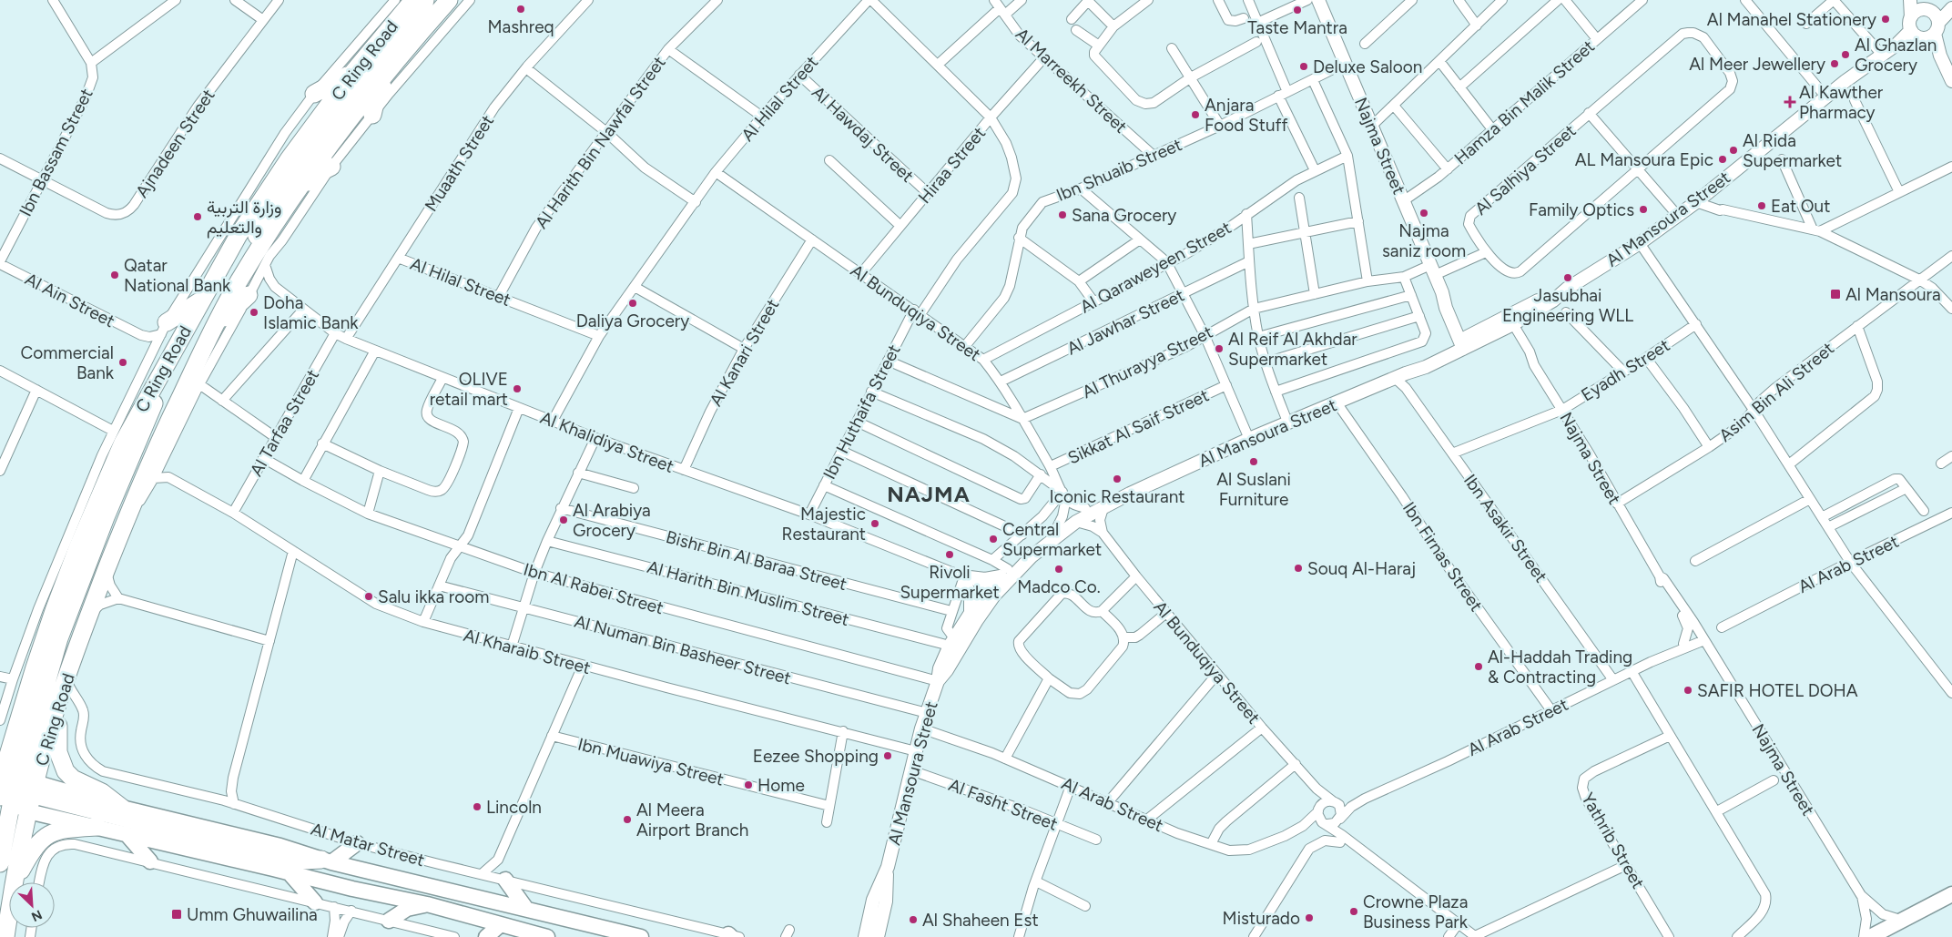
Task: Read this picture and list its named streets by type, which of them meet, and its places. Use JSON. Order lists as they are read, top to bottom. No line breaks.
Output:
{"streets":{"highway":["C Ring Road"],"main road":["Najma Street","Al Mansoura Street","Al Matar Street"],"street":["Al Marreekh Street","Al Hilal Street","Hamza Bin Malik Street","Al Hawdaj Street","Al Harith Bin Nawfal Street","Ajnadeen Street","Ibn Bassam Street","Muaath Street","Hiraa Street","Ibn Shuaib Street","Al Salhiya Street","Al Qaraweyeen Street","Al Ain Street","Al Bunduqiya Street","Al Jawhar Street","Al Kanari Street","Al Thurayya Street","Eyadh Street","Asim Bin Ali Street","Ibn Huthaifa Street","Al Tarfaa Street","Sikkat Al Saif Street","Al Khalidiya Street","Ibn Asakir Street","Ibn Firnas Street","Bishr Bin Al Baraa Street","Al Arab Street","Ibn Al Rabei Street","Al Harith Bin Muslim Street","Al Numan Bin Basheer Street","Al Kharaib Street","Ibn Muawiya Street","Al Fasht Street","Yathrib Street"]},"crossings":[["C Ring Road","Al Ain Street"],["C Ring Road","Al Khalidiya Street"],["C Ring Road","Al Matar Street"],["Al Marreekh Street","Hiraa Street"],["Al Marreekh Street","Ibn Shuaib Street"],["Al Hilal Street","Al Hawdaj Street"],["Al Hilal Street","Al Harith Bin Nawfal Street"],["Al Hilal Street","Muaath Street"],["Al Hilal Street","Al Bunduqiya Street"],["Al Hilal Street","Al Khalidiya Street"],["Hamza Bin Malik Street","Najma Street"],["Al Hawdaj Street","Hiraa Street"],["Ajnadeen Street","Ibn Bassam Street"],["Najma Street","Ibn Shuaib Street"],["Najma Street","Al Mansoura Street"],["Najma Street","Al Thurayya Street"],["Najma Street","Eyadh Street"],["Najma Street","Asim Bin Ali Street"],["Najma Street","Al Arab Street"],["Ibn Bassam Street","Al Ain Street"],["Muaath Street","Al Khalidiya Street"],["Hiraa Street","Al Bunduqiya Street"],["Hiraa Street","Ibn Huthaifa Street"],["Ibn Shuaib Street","Al Bunduqiya Street"],["Al Salhiya Street","Al Mansoura Street"],["Al Mansoura Street","Al Bunduqiya Street"],["Al Mansoura Street","Al Khalidiya Street"],["Al Mansoura Street","Ibn Asakir Street"],["Al Mansoura Street","Ibn Firnas Street"],["Al Mansoura Street","Al Arab Street"],["Al Mansoura Street","Ibn Al Rabei Street"],["Al Mansoura Street","Al Harith Bin Muslim Street"],["Al Mansoura Street","Al Numan Bin Basheer Street"],["Al Mansoura Street","Al Kharaib Street"],["Al Mansoura Street","Al Fasht Street"],["Al Qaraweyeen Street","Al Bunduqiya Street"],["Al Bunduqiya Street","Al Jawhar Street"],["Al Bunduqiya Street","Al Kanari Street"],["Al Bunduqiya Street","Al Thurayya Street"],["Al Bunduqiya Street","Ibn Huthaifa Street"],["Al Bunduqiya Street","Sikkat Al Saif Street"],["Al Bunduqiya Street","Al Arab Street"],["Al Kanari Street","Al Khalidiya Street"],["Eyadh Street","Ibn Asakir Street"],["Ibn Huthaifa Street","Al Khalidiya Street"],["Al Tarfaa Street","Al Khalidiya Street"],["Al Tarfaa Street","Ibn Al Rabei Street"],["Al Tarfaa Street","Al Kharaib Street"],["Ibn Asakir Street","Al Arab Street"],["Ibn Firnas Street","Al Arab Street"],["Al Kharaib Street","Ibn Muawiya Street"],["Ibn Muawiya Street","Al Matar Street"]],"districts":["NAJMA"],"places":{"other":["Mashreq","Taste Mantra","Al Manahel Stationery","Al Ghazlan Grocery","Al Meer Jewellery","Deluxe Saloon","Anjara Food Stuff","Al Rida Supermarket","AL Mansoura Epic","Eat Out","Family Optics","Najma saniz room","Sana Grocery","وزارة التربية والتعليم","Qatar National Bank","Jasubhai Engineering WLL","Daliya Grocery","Doha Islamic Bank","Al Reif Al Akhdar Supermarket","Commercial Bank","OLIVE retail mart","Al Suslani Furniture","Iconic Restaurant","Al Arabiya Grocery","Majestic Restaurant","Central Supermarket","Rivoli Supermarket","Souq Al-Haraj","Madco Co.","Salu ikka room","Al-Haddah Trading & Contracting","SAFIR HOTEL DOHA","Eezee Shopping","Home","Lincoln","Al Meera Airport Branch","Crowne Plaza Business Park","Misturado","Al Shaheen Est"],"health":["Al Kawther Pharmacy"],"transit":["Al Mansoura","Umm Ghuwailina"]},"north":"bottom right"}
